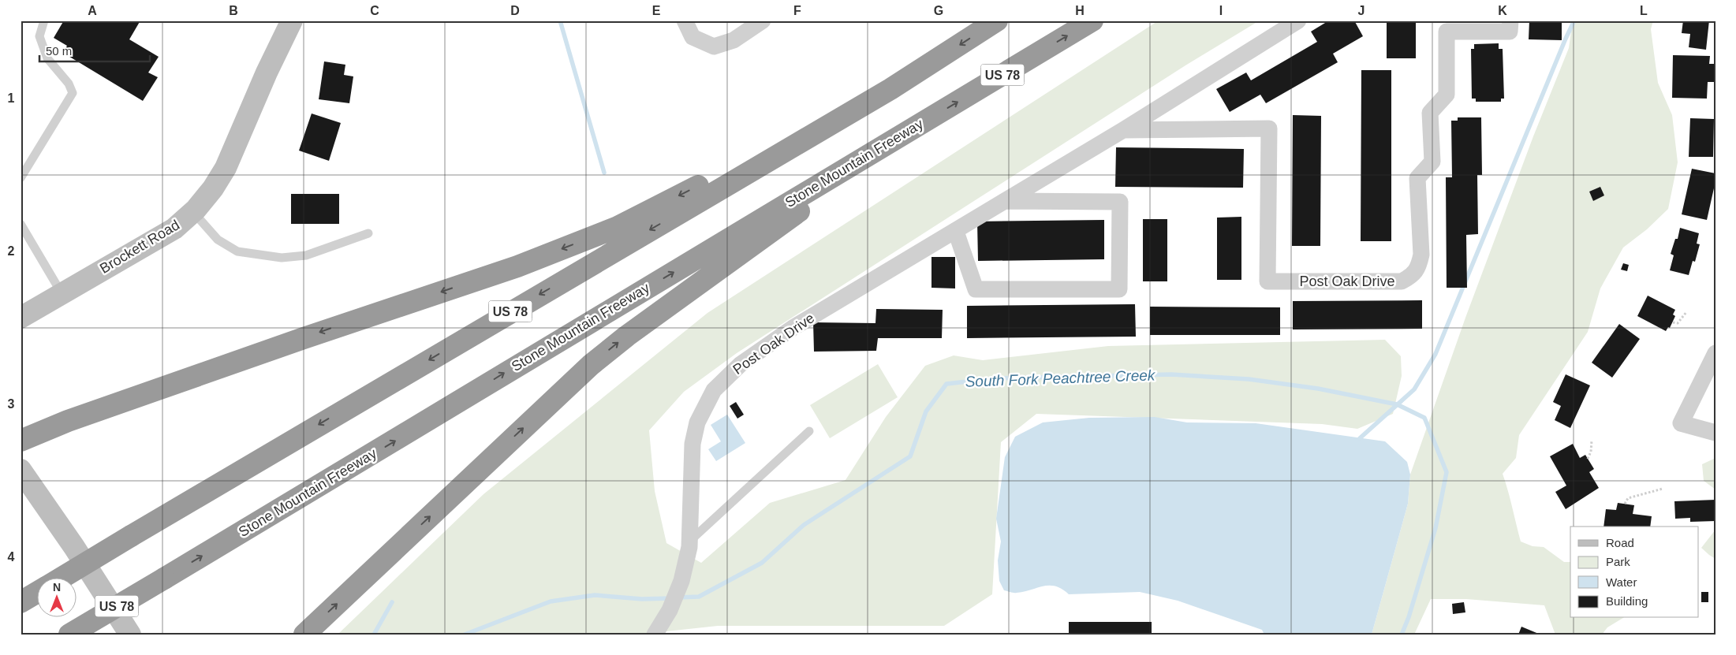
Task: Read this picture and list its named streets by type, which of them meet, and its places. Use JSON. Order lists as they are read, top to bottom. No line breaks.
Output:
{"streets":{"highway":["US 78","Stone Mountain Freeway"],"street":["Brockett Road","Post Oak Drive"]},"water":["South Fork Peachtree Creek"],"legend":["Road","Park","Water","Building"],"scale_bar":"50 m","north":"top","grid":{"columns":["A","B","C","D","E","F","G","H","I","J","K","L"],"rows":["1","2","3","4"]}}
